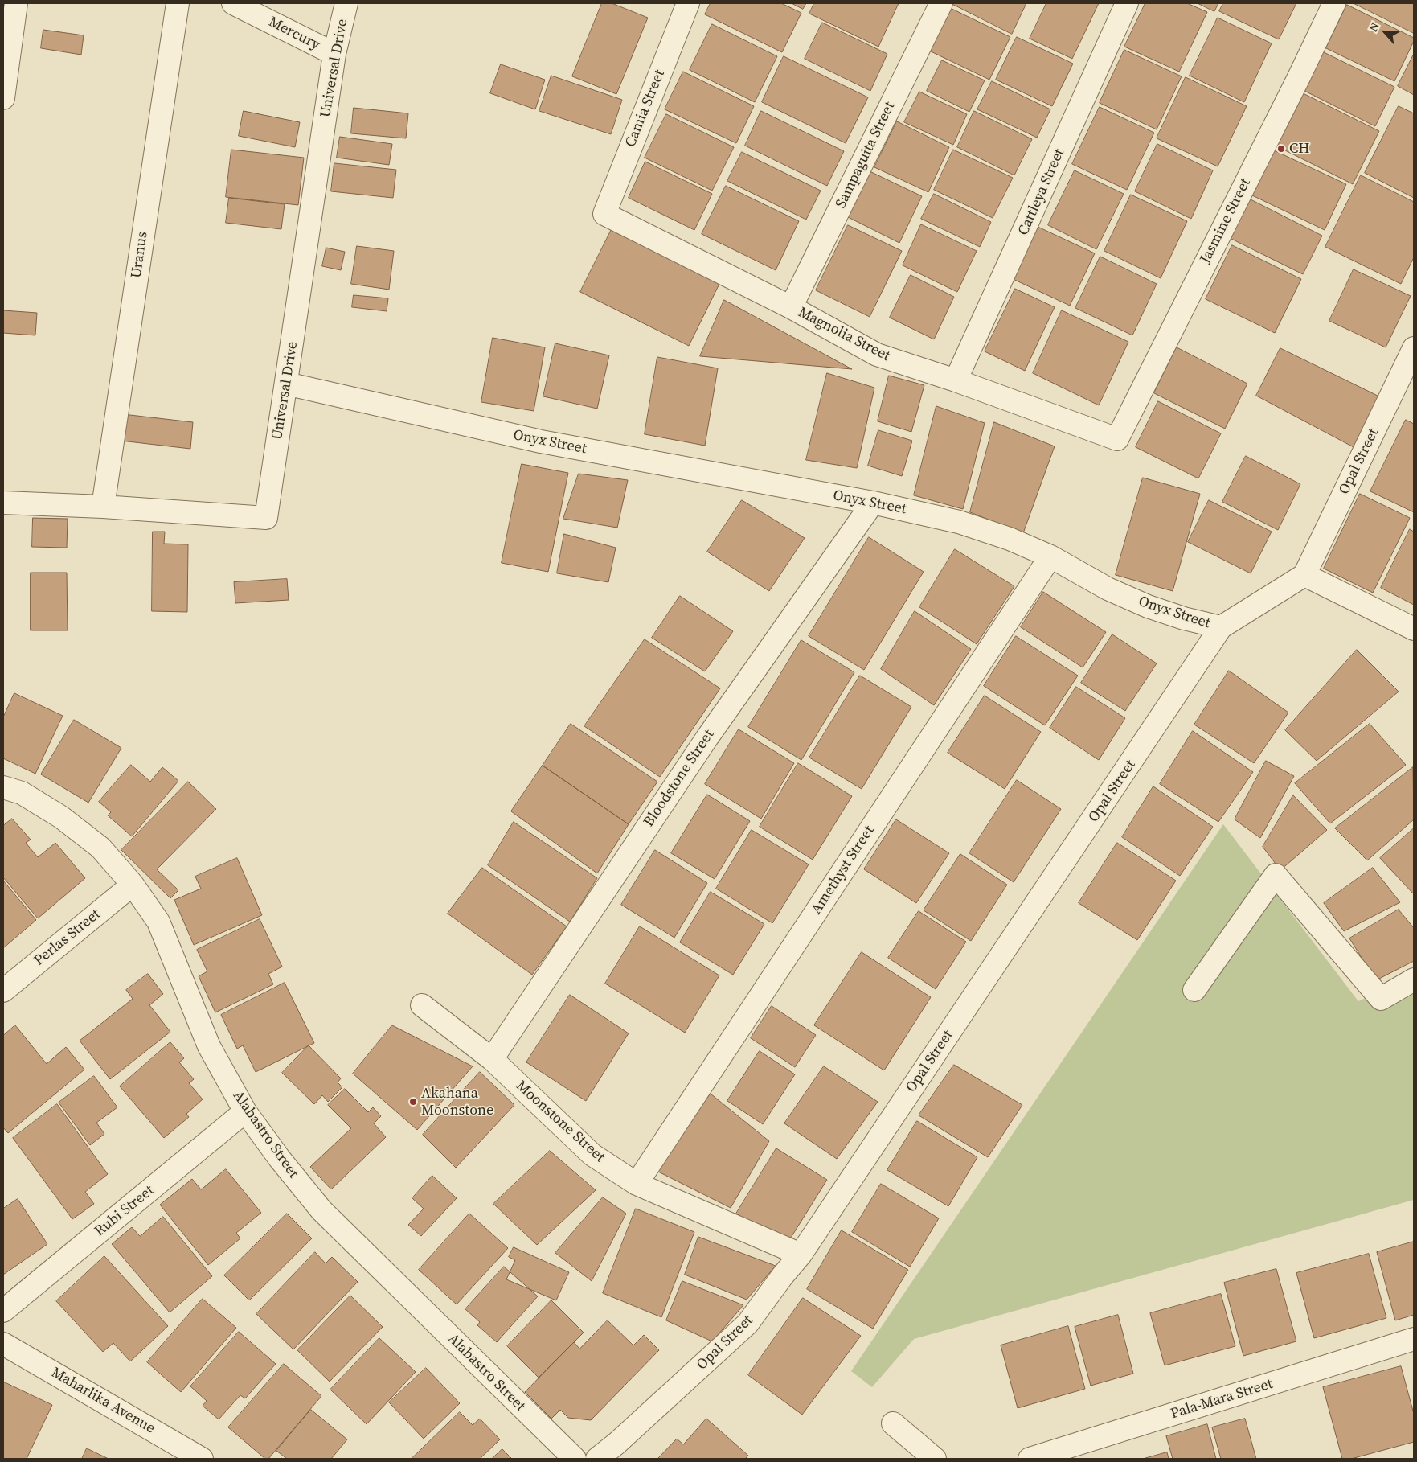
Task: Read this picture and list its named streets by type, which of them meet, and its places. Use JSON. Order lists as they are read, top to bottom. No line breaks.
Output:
{"streets":{"street":["Mercury","Universal Drive","Camia Street","Sampaguita Street","Cattleya Street","Jasmine Street","Uranus","Magnolia Street","Onyx Street","Opal Street","Bloodstone Street","Amethyst Street","Perlas Street","Moonstone Street","Alabastro Street","Rubi Street","Pala-Mara Street","Maharlika Avenue"]},"crossings":[["Mercury","Universal Drive"],["Universal Drive","Uranus"],["Universal Drive","Onyx Street"],["Camia Street","Magnolia Street"],["Sampaguita Street","Magnolia Street"],["Cattleya Street","Magnolia Street"],["Jasmine Street","Magnolia Street"],["Onyx Street","Opal Street"],["Onyx Street","Bloodstone Street"],["Onyx Street","Amethyst Street"],["Opal Street","Moonstone Street"],["Bloodstone Street","Moonstone Street"],["Amethyst Street","Moonstone Street"],["Perlas Street","Alabastro Street"],["Alabastro Street","Rubi Street"]],"places":["CH","Akahana Moonstone"],"north":"top left"}
